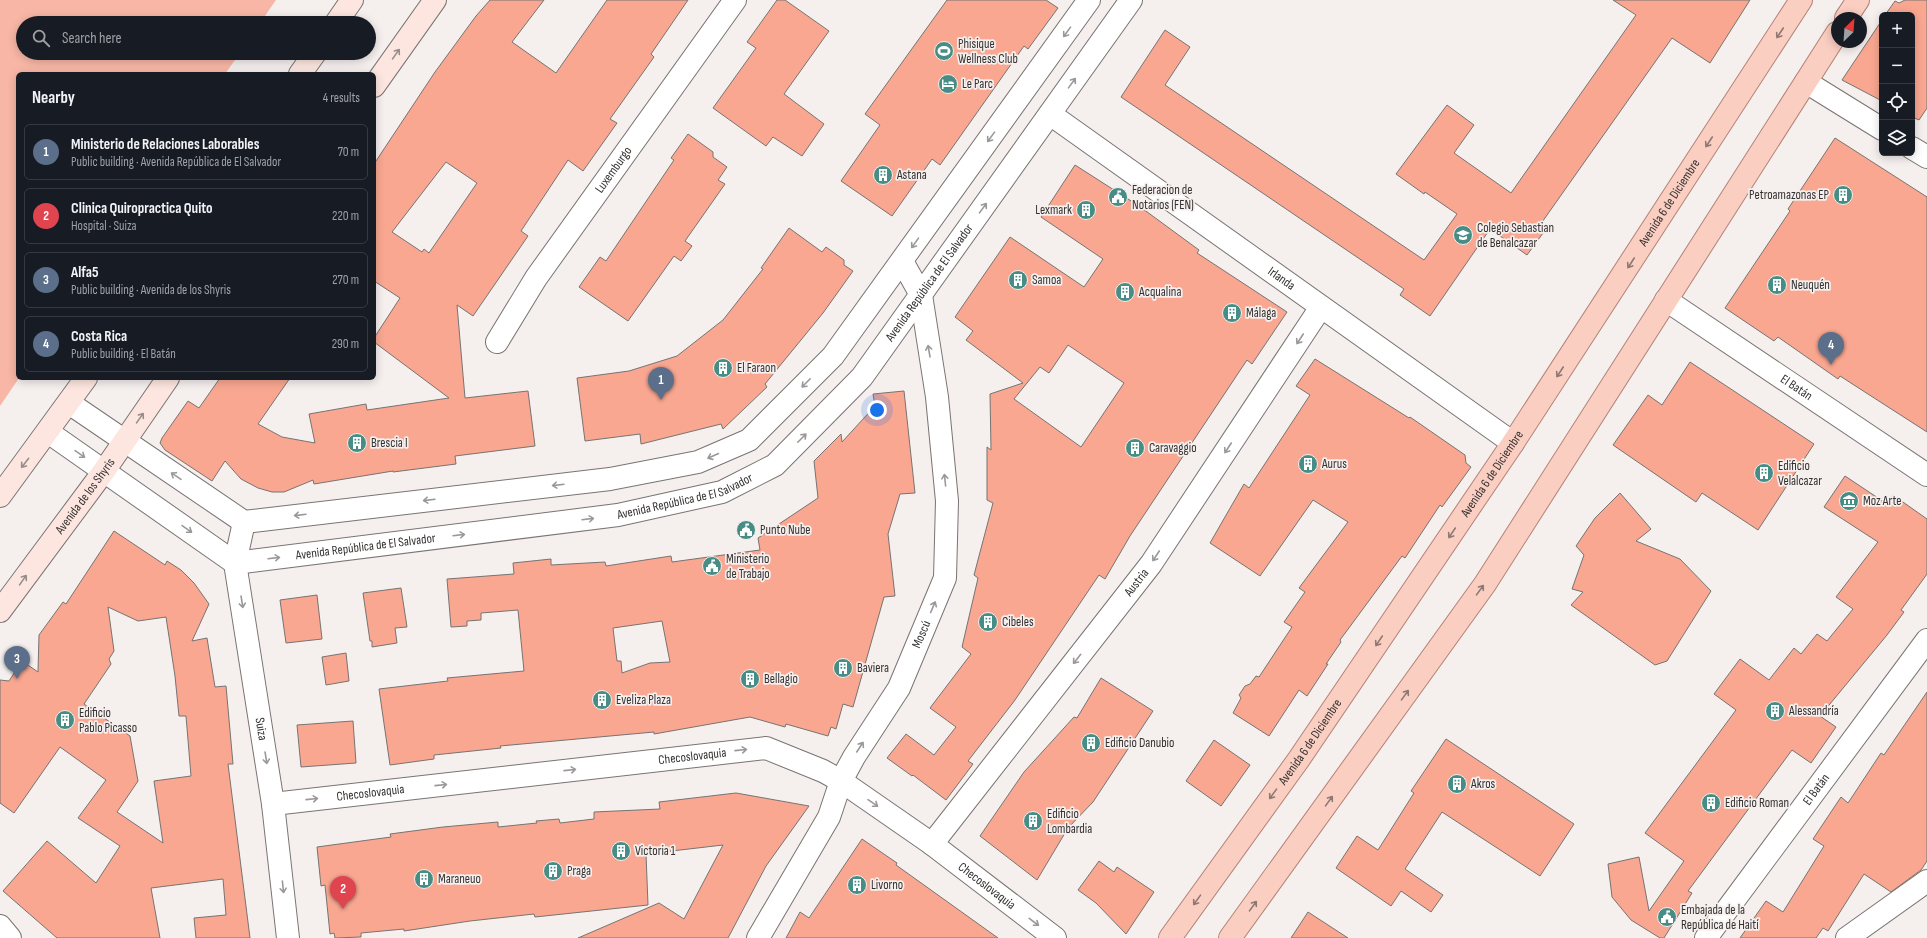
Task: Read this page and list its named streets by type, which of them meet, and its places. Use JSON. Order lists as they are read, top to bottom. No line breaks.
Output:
{"streets":{"main road":["Avenida 6 de Diciembre","Avenida de los Shyris"],"street":["Luxemburgo","Irlanda","Avenida República de El Salvador","El Batán","Austria","Moscú","Suiza","Checoslovaquia"]},"crossings":[["Avenida 6 de Diciembre","Irlanda"],["Irlanda","Avenida República de El Salvador"],["Irlanda","Austria"],["Avenida República de El Salvador","Moscú"],["Avenida República de El Salvador","Suiza"],["Austria","Checoslovaquia"],["Moscú","Checoslovaquia"],["Suiza","Checoslovaquia"]],"one_way":["Austria","Moscú","Suiza","Checoslovaquia"],"places":{"sports":["Phisique Wellness Club"],"hotel":["Le Parc"],"building":["Astana","Petroamazonas EP","Lexmark","Samoa","Neuquén","Acqualina","Málaga","El Faraon","Brescia I","Caravaggio","Aurus","Edificio Velalcazar","Cibeles","Baviera","Bellagio","Eveliza Plaza","Alessandría","Edificio Pablo Picasso","Edificio Danubio","Akros","Edificio Roman","Edificio Lombardia","Victoria 1","Praga","Maraneuo","Livorno"],"public building":["Federacion de Notarios (FEN)","Punto Nube","Ministerio de Trabajo","Embajada de la República de Haití"],"school or university":["Colegio Sebastian de Benalcazar"],"museum":["Moz Arte"]},"north":"top right","page":{"map_buttons":["+","−"],"search":"Search here","heading":["Nearby","4 results"],"list":[{"mark":"1","name":"Ministerio de Relaciones Laborables","note":"Public building · Avenida República de El Salvador","value":"70 m"},{"mark":"2","name":"Clinica Quiropractica Quito","note":"Hospital · Suiza","value":"220 m"},{"mark":"3","name":"Alfa5","note":"Public building · Avenida de los Shyris","value":"270 m"},{"mark":"4","name":"Costa Rica","note":"Public building · El Batán","value":"290 m"}],"pins":["4","1","3","2"]}}
